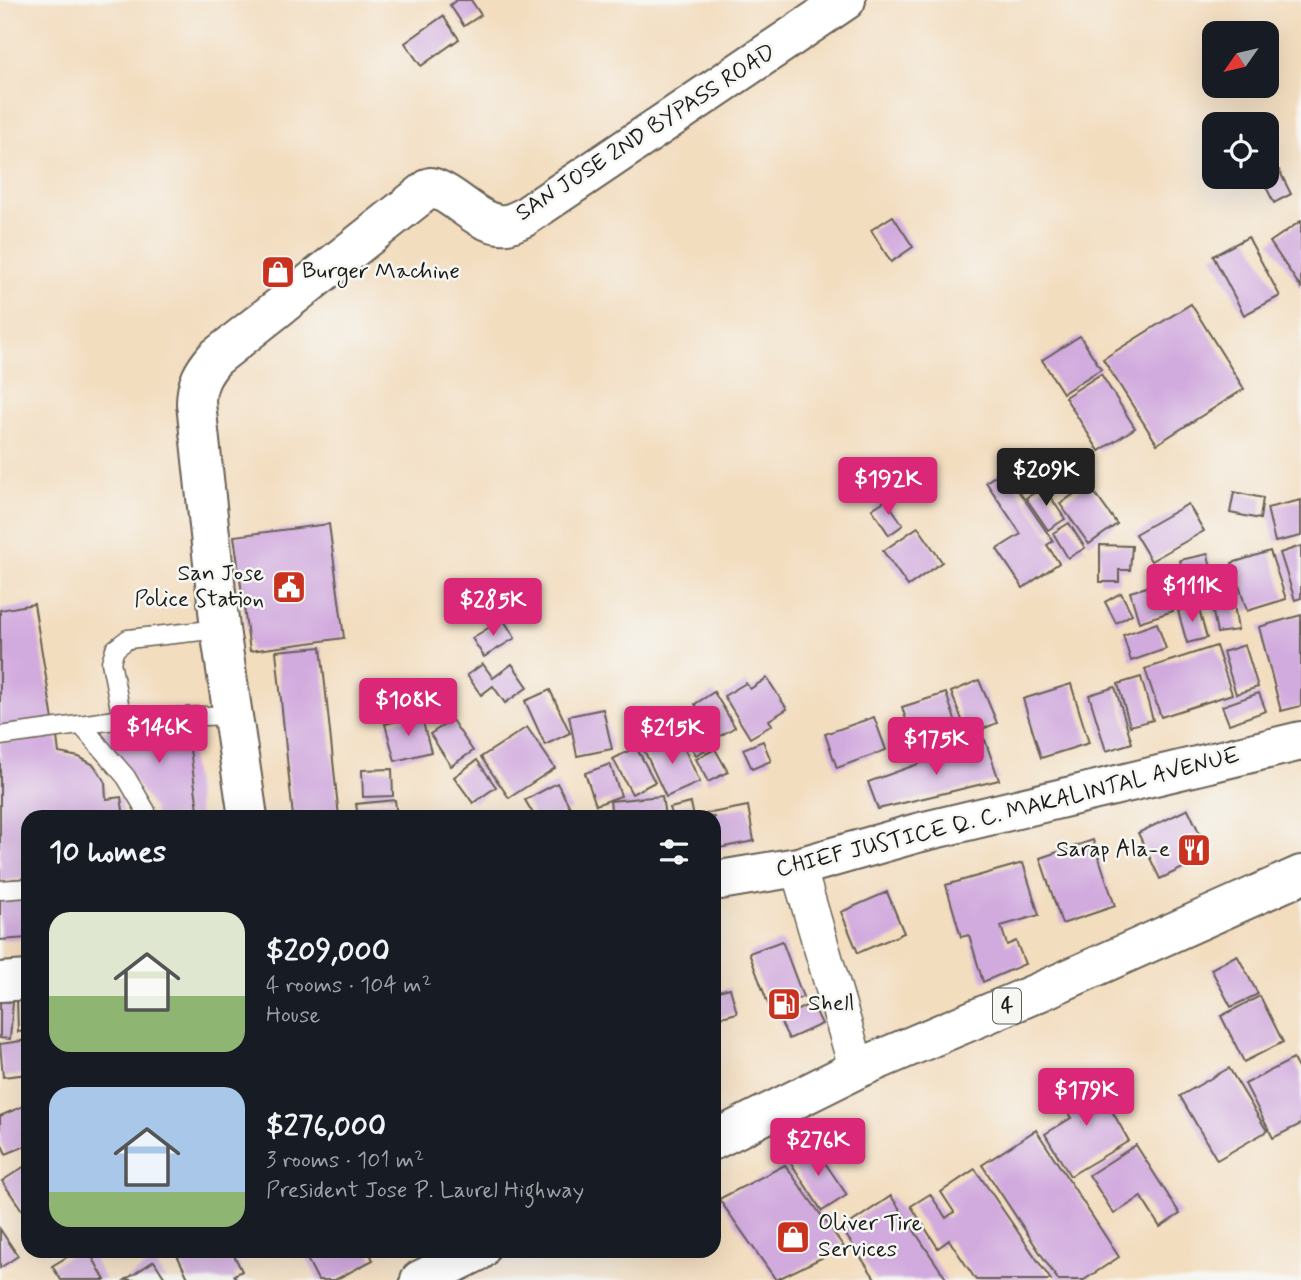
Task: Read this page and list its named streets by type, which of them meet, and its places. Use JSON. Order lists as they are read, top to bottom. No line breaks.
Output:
{"streets":{"main road":["SAN JOSE 2ND BYPASS ROAD","CHIEF JUSTICE Q. C. MAKALINTAL AVENUE","4"]},"places":{"shop":["Burger Machine","Oliver Tire Services"],"public building":["San Jose Police Station"],"restaurant":["Sarap Ala-e"],"fuel station":["Shell"]},"north":"bottom left","page":{"price":["$209K","$192K","$111K","$285K","$108K","$146K","$215K","$175K","$179K","$276K"],"heading":"10 homes","list":[{"name":"$209,000","note":"4 rooms · 104 m² · House"},{"name":"$276,000","note":"3 rooms · 101 m² · President Jose P. Laurel Highway"}]}}
